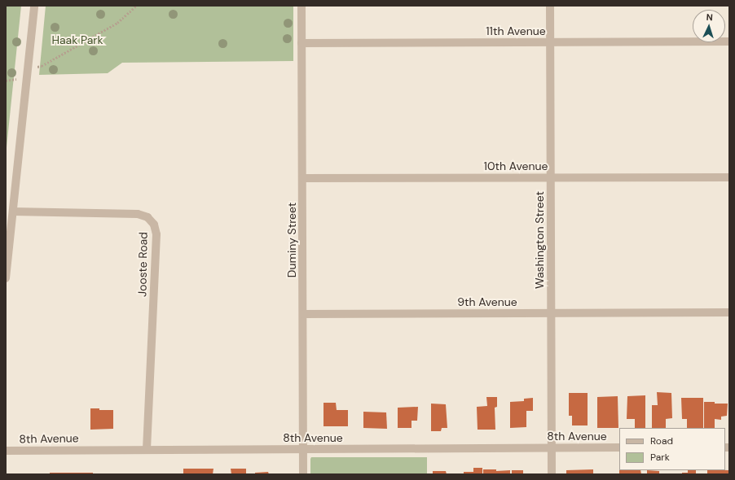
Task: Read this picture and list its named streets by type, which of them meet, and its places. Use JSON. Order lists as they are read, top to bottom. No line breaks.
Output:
{"streets":{"street":["11th Avenue","10th Avenue","Duminy Street","Washington Street","Jooste Road","9th Avenue","8th Avenue"]},"crossings":[["11th Avenue","Duminy Street"],["11th Avenue","Washington Street"],["10th Avenue","Duminy Street"],["10th Avenue","Washington Street"],["Duminy Street","9th Avenue"],["Duminy Street","8th Avenue"],["Washington Street","9th Avenue"],["Washington Street","8th Avenue"],["Jooste Road","8th Avenue"]],"parks":["Haak Park"],"legend":["Road","Park"],"north":"top"}
